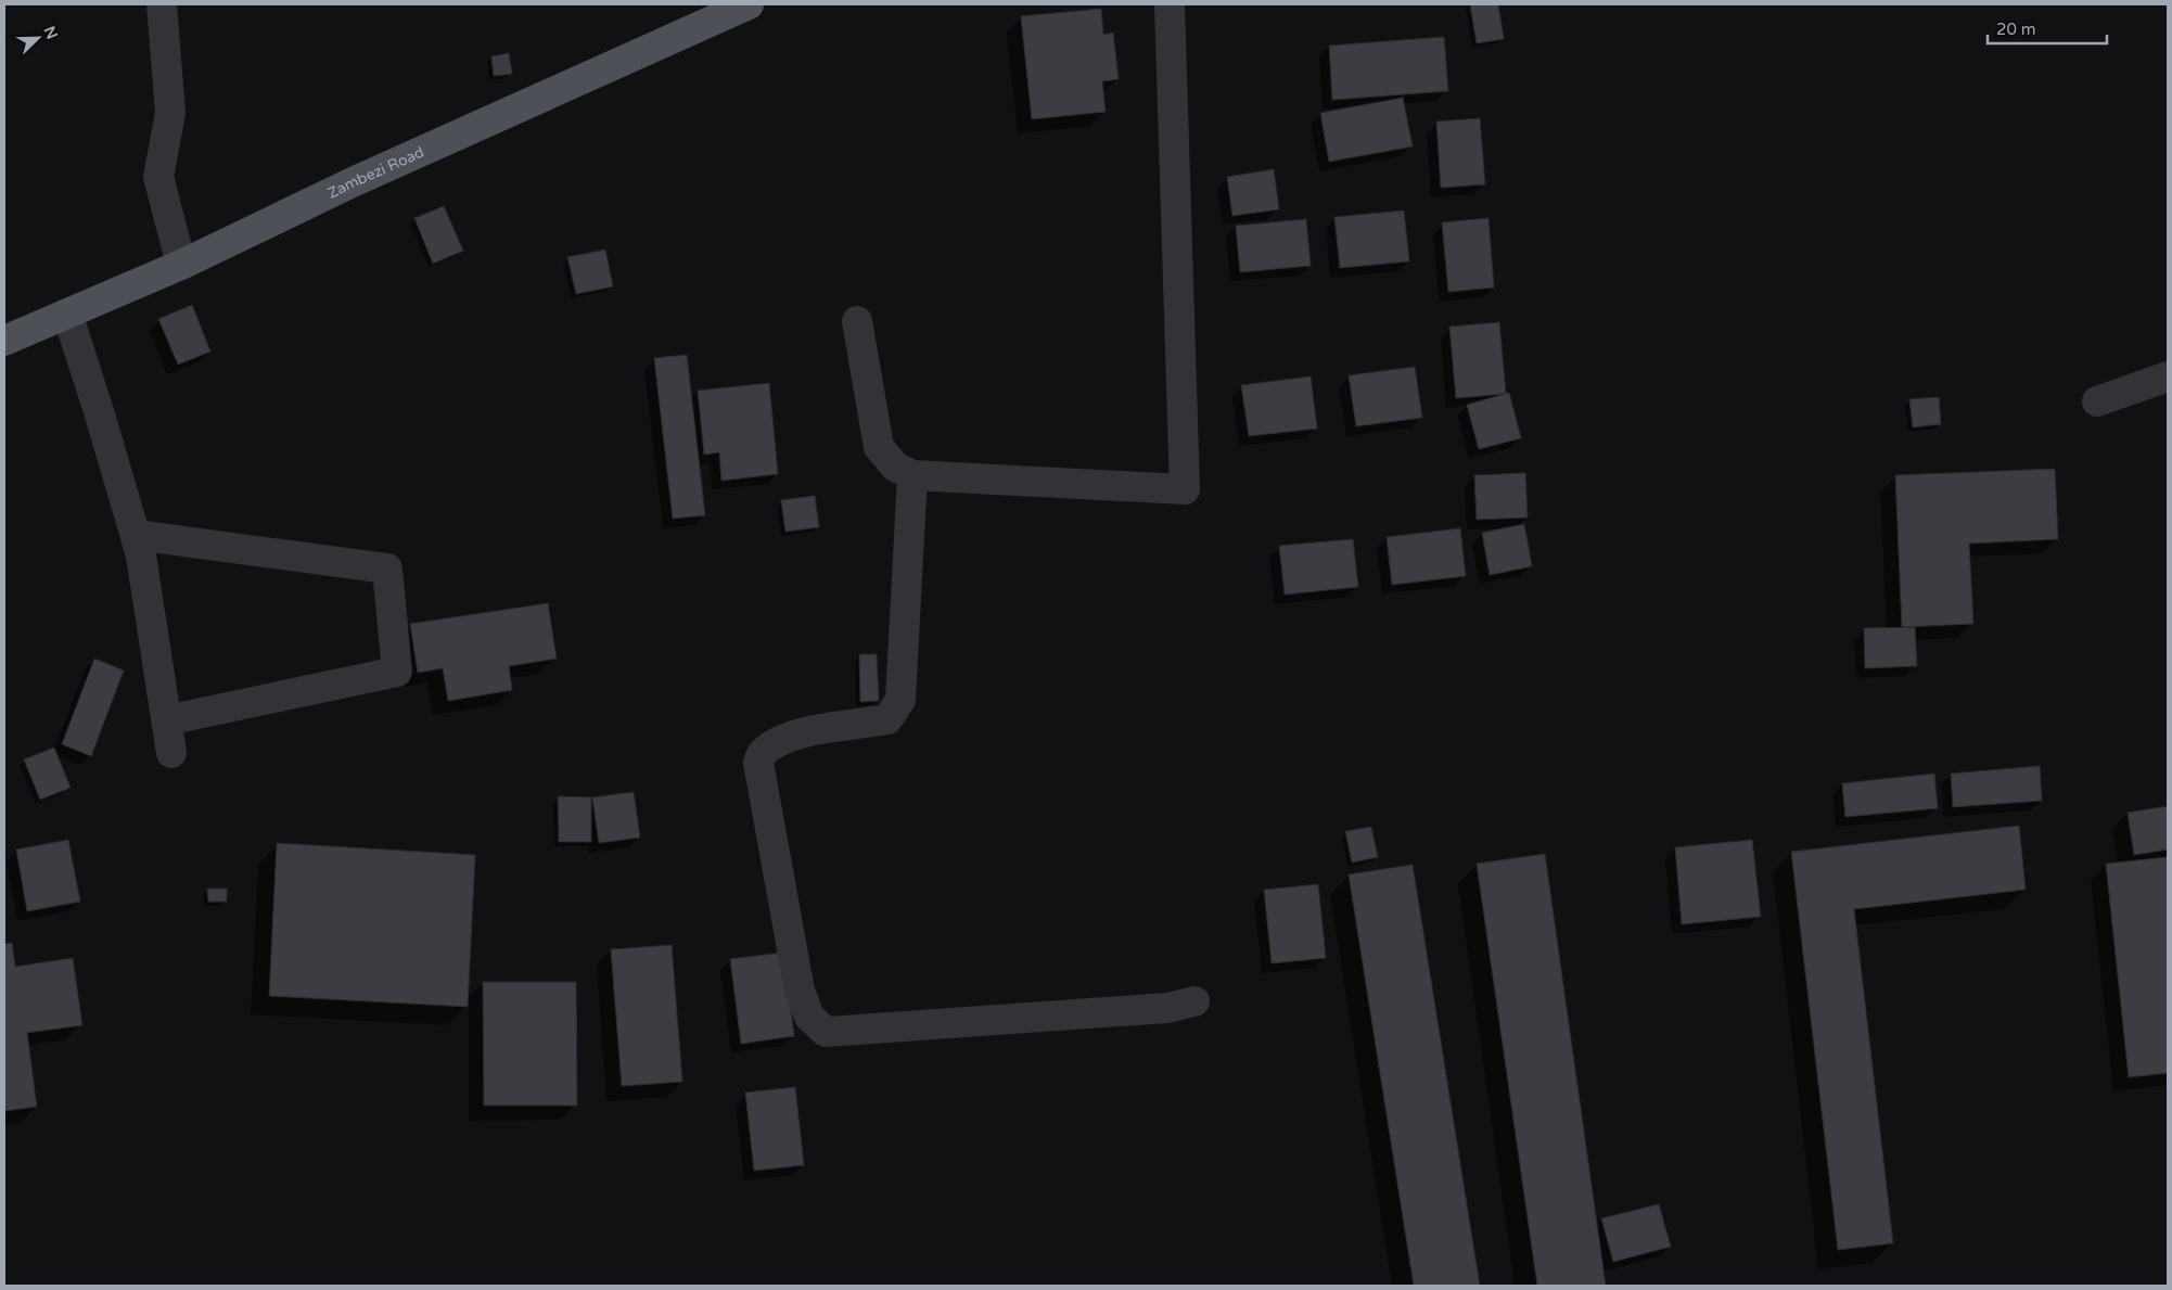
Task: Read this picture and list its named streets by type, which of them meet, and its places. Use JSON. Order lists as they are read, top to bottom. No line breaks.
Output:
{"streets":{"main road":["Zambezi Road"]},"scale_bar":"20 m","north":"top right"}
